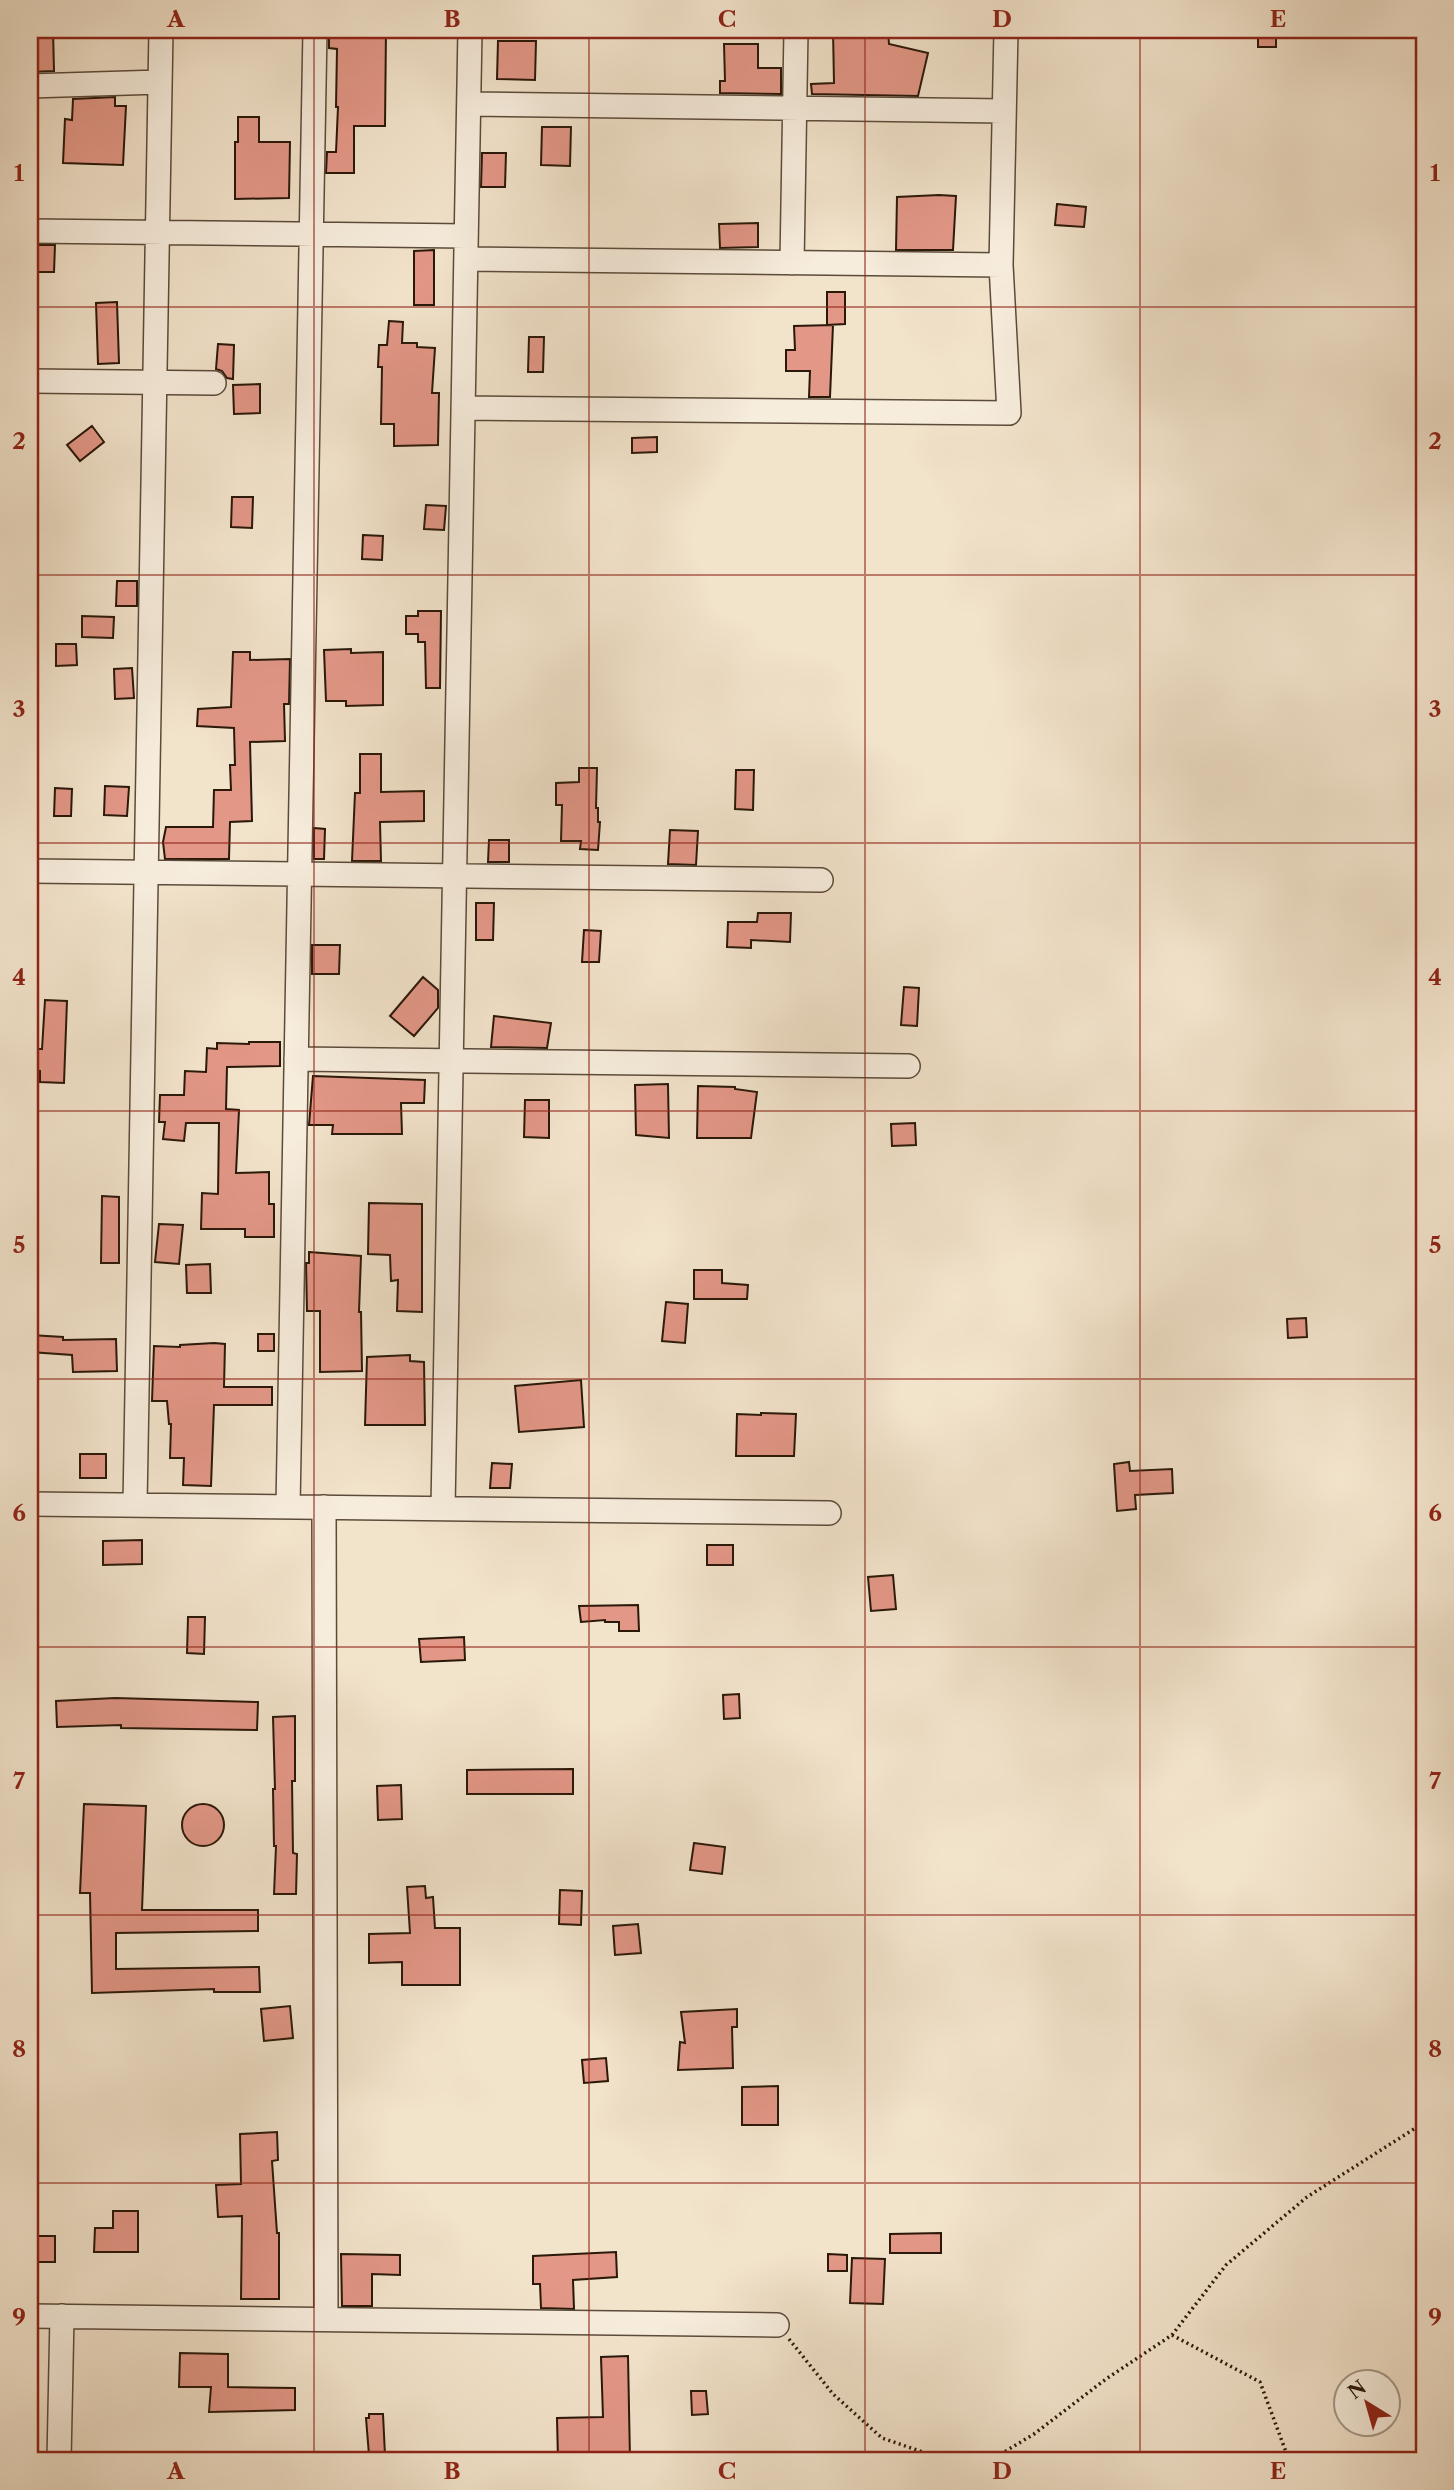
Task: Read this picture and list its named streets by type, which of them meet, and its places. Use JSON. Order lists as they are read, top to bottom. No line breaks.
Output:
{"north":"top left","grid":{"columns":["A","B","C","D","E"],"rows":["1","2","3","4","5","6","7","8","9"]}}
